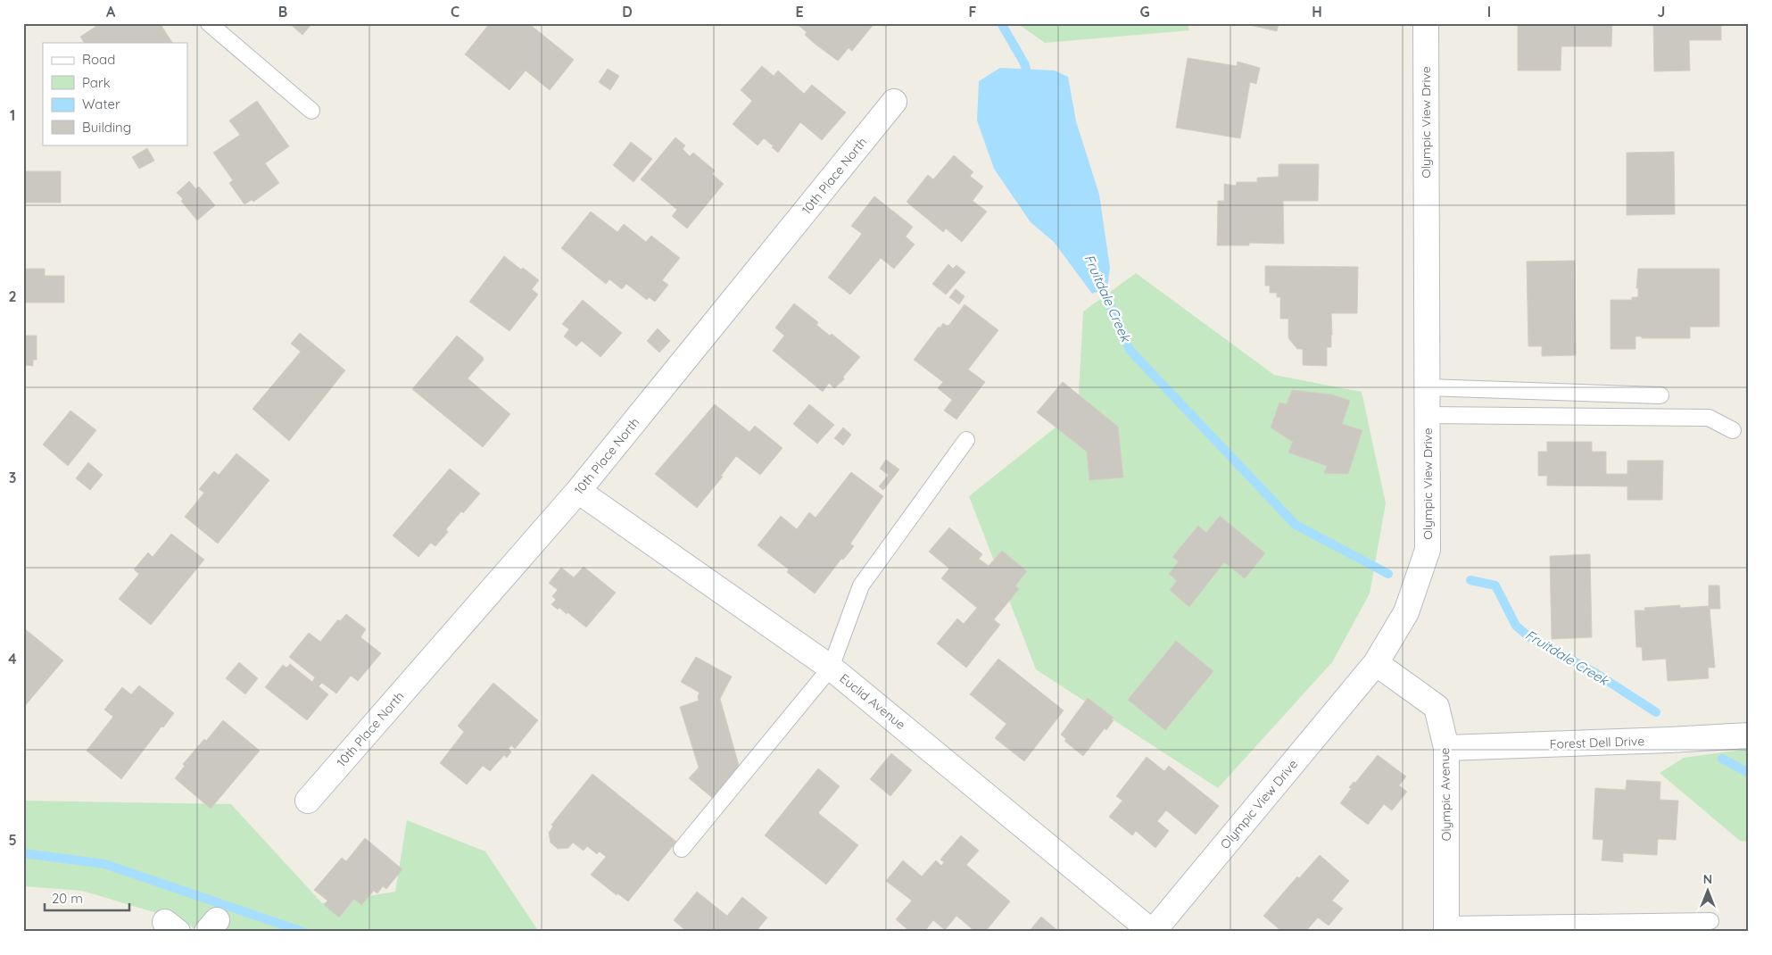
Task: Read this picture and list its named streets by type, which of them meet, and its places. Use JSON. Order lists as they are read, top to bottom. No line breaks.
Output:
{"streets":{"street":["Olympic View Drive","10th Place North","Euclid Avenue","Forest Dell Drive","Olympic Avenue"]},"crossings":[["Olympic View Drive","Euclid Avenue"],["Olympic View Drive","Olympic Avenue"],["10th Place North","Euclid Avenue"],["Forest Dell Drive","Olympic Avenue"]],"water":["Fruitdale Creek"],"legend":["Road","Park","Water","Building"],"scale_bar":"20 m","north":"top","grid":{"columns":["A","B","C","D","E","F","G","H","I","J"],"rows":["1","2","3","4","5"]}}
